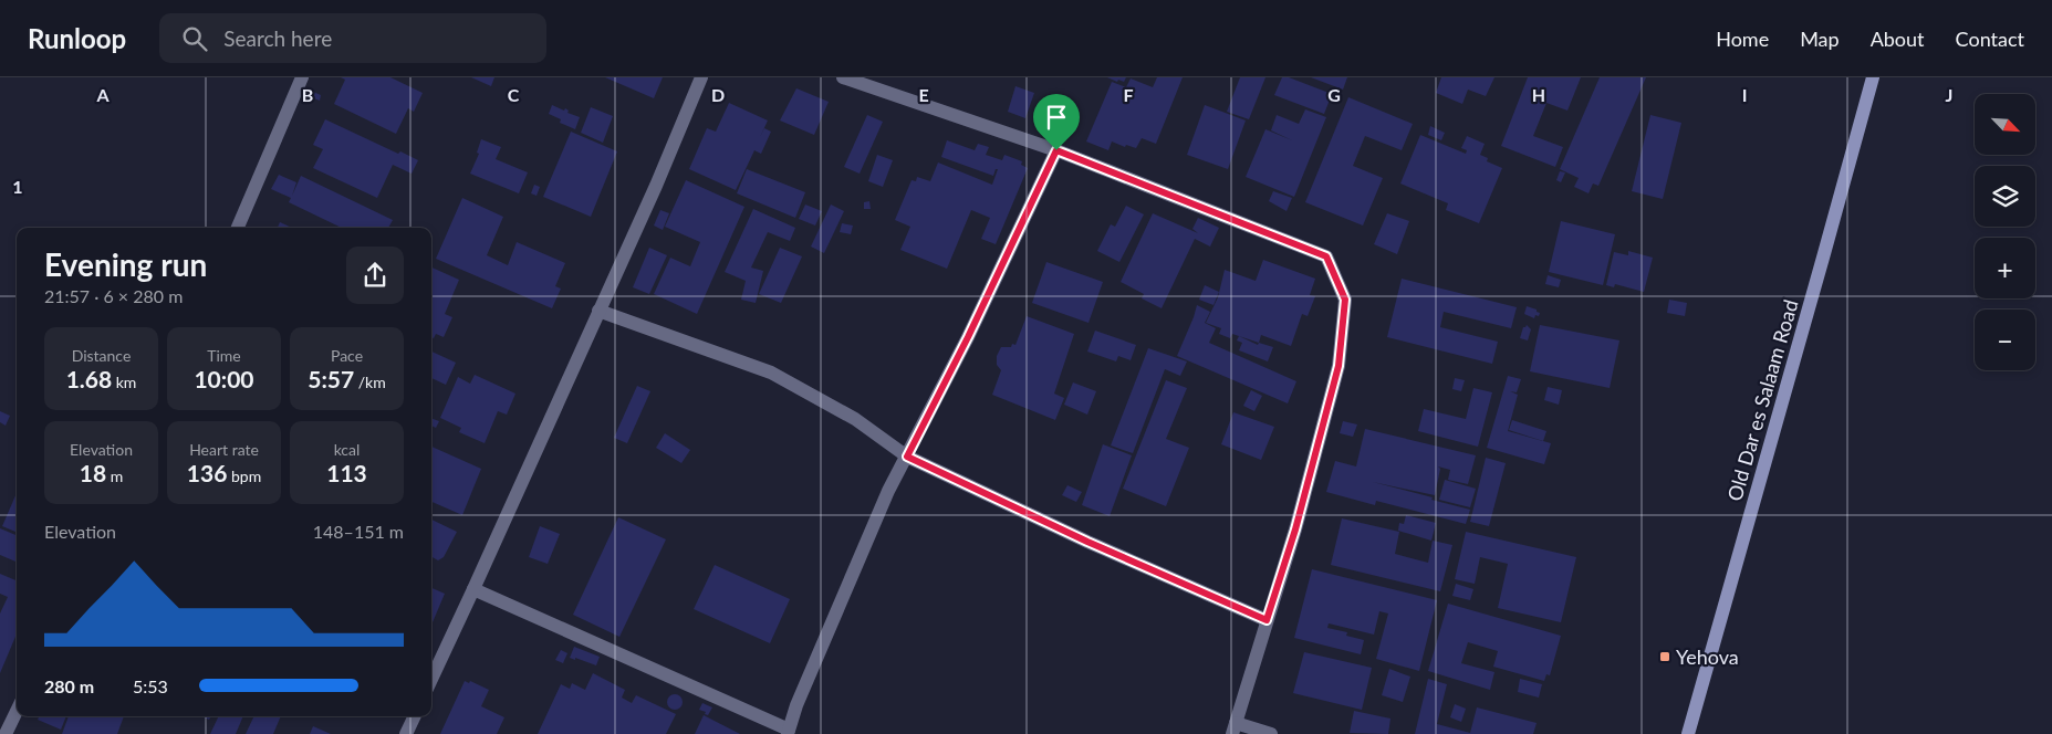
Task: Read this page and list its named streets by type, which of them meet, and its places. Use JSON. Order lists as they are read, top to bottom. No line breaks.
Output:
{"streets":{"main road":["Old Dar es Salaam Road"]},"places":{"transit":["Yehova"]},"north":"bottom right","page":{"header":"Runloop","search":"Search here","nav":["Home","Map","About","Contact"],"map_buttons":["+","−"],"heading":["Evening run","21:57 · 6 × 280 m"],"stats":[["Distance","1.68 km"],["Time","10:00"],["Pace","5:57 /km"],["Elevation","18 m"],["Heart rate","136 bpm"],["kcal","113"]],"chart":["Elevation","148–151 m"],"list":[{"name":"280 m","note":"5:53"}]},"grid":{"columns":["A","B","C","D","E","F","G","H","I","J"],"rows":["1"]}}
